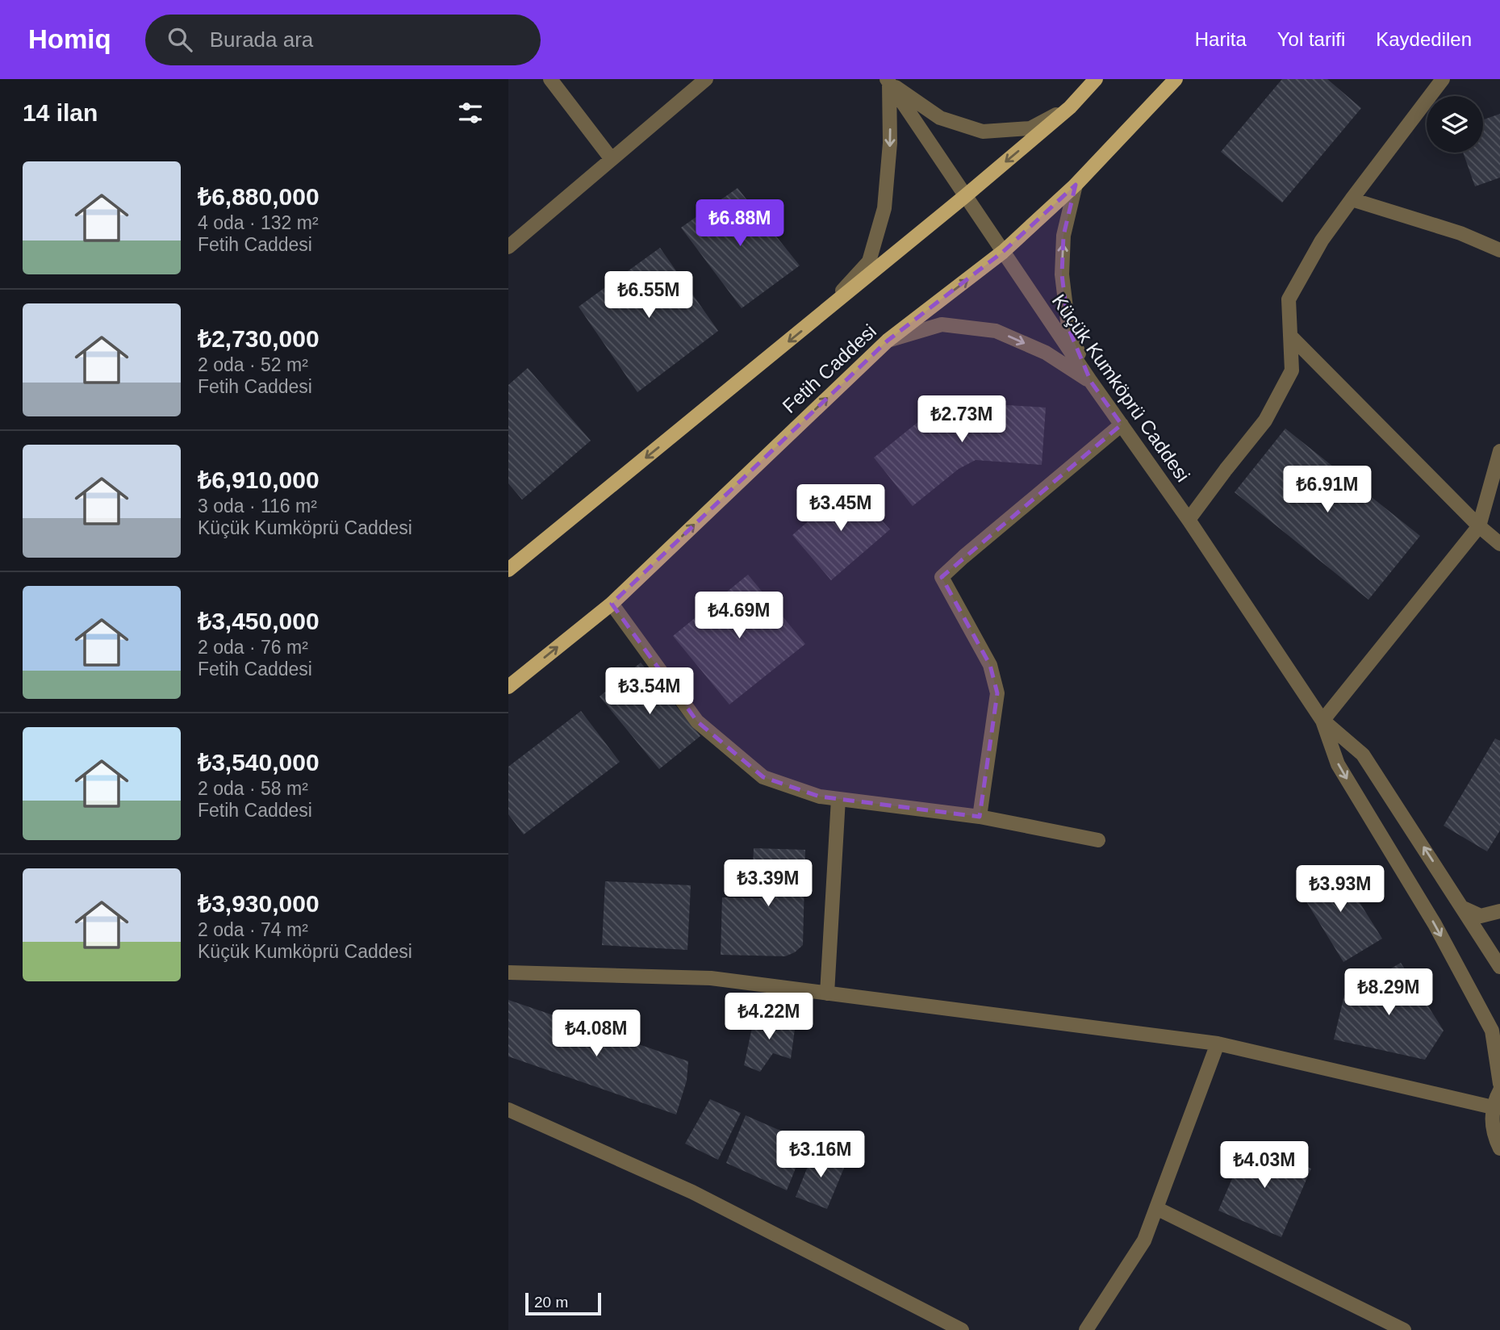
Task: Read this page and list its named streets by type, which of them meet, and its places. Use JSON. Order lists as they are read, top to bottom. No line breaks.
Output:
{"streets":{"main road":["Fetih Caddesi"],"street":["Küçük Kumköprü Caddesi"]},"crossings":[["Fetih Caddesi","Küçük Kumköprü Caddesi"]],"scale_bar":"20 m","page":{"header":"Homiq","search":"Burada ara","nav":["Harita","Yol tarifi","Kaydedilen"],"heading":"14 ilan","list":[{"name":"₺6,880,000","note":"4 oda · 132 m² · Fetih Caddesi"},{"name":"₺2,730,000","note":"2 oda · 52 m² · Fetih Caddesi"},{"name":"₺6,910,000","note":"3 oda · 116 m² · Küçük Kumköprü Caddesi"},{"name":"₺3,450,000","note":"2 oda · 76 m² · Fetih Caddesi"},{"name":"₺3,540,000","note":"2 oda · 58 m² · Fetih Caddesi"},{"name":"₺3,930,000","note":"2 oda · 74 m² · Küçük Kumköprü Caddesi"}],"price":["₺6.88M","₺6.55M","₺2.73M","₺6.91M","₺3.45M","₺4.69M","₺3.54M","₺3.39M","₺3.93M","₺8.29M","₺4.22M","₺4.08M","₺3.16M","₺4.03M"],"scale":"20 m"}}
